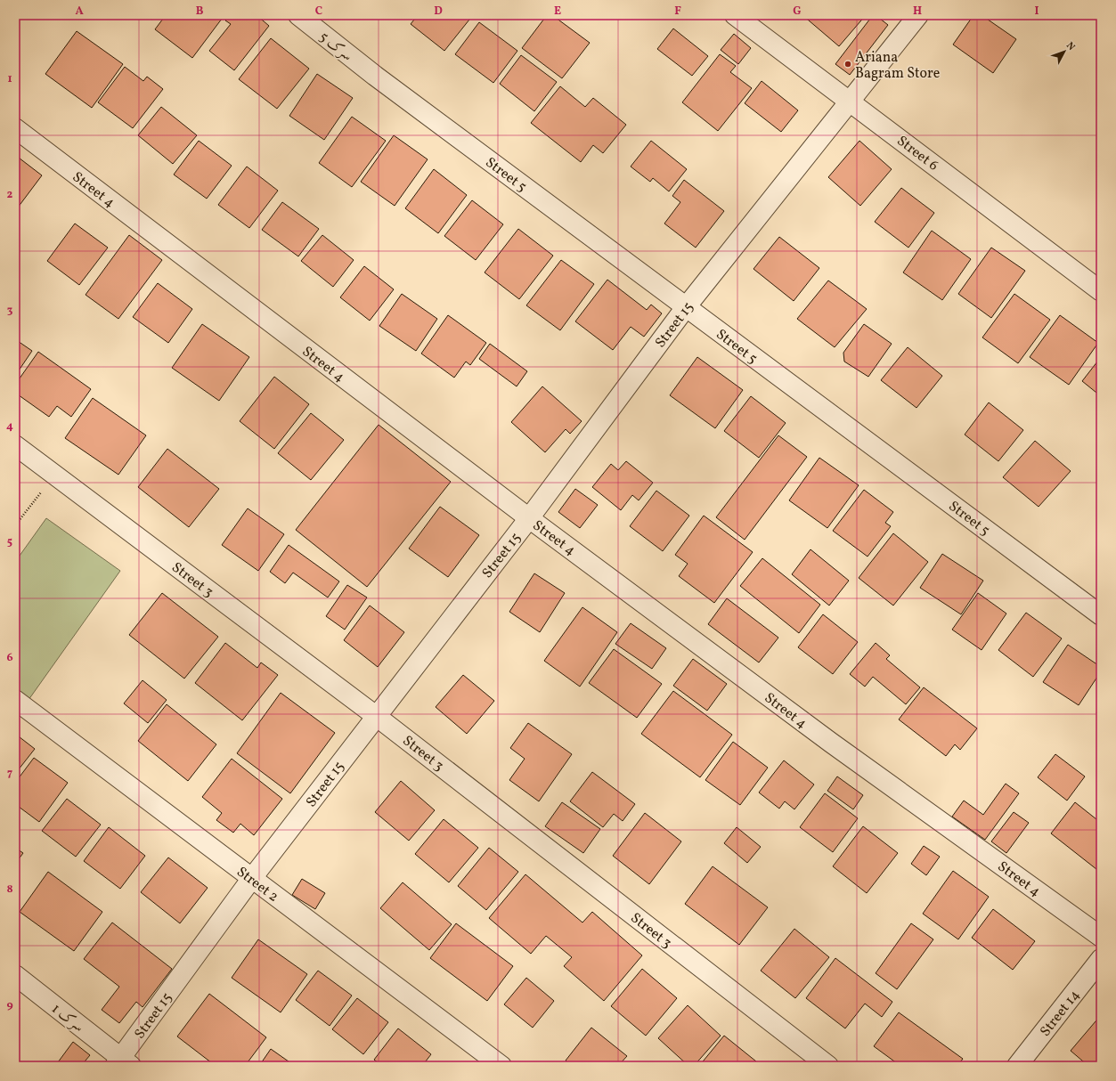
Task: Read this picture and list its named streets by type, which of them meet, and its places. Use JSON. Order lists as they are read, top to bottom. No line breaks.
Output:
{"streets":{"street":["Street 6","Street 5","Street 4","Street 15","Street 3","Street 2","Street 14","سرک 1"]},"crossings":[["Street 6","Street 15"],["Street 5","Street 15"],["Street 4","Street 15"],["Street 15","Street 3"],["Street 15","Street 2"],["Street 15","سرک 1"]],"places":["Ariana Bagram Store"],"north":"top right","grid":{"columns":["A","B","C","D","E","F","G","H","I"],"rows":["1","2","3","4","5","6","7","8","9"]}}
